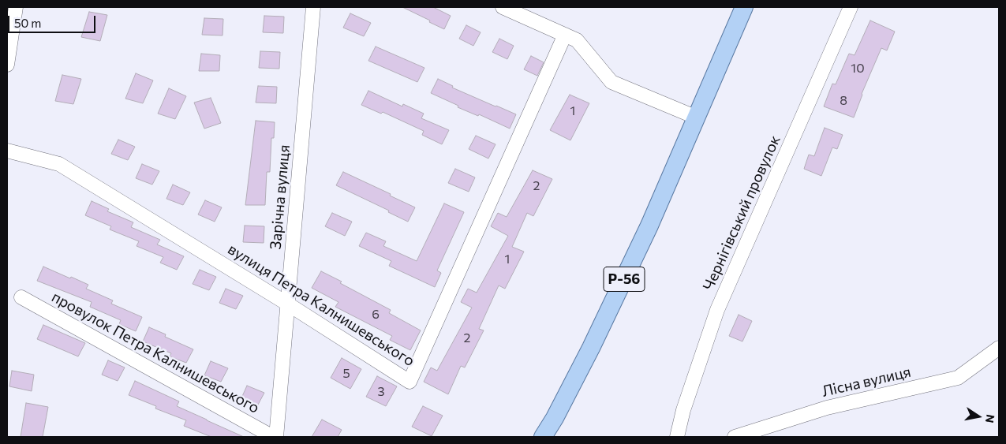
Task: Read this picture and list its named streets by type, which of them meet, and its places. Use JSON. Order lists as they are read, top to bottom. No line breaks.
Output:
{"streets":{"main road":["Р-56"],"street":["Зарічна вулиця","Чернігівський провулок","вулиця Петра Калнишевського","провулок Петра Калнишевського","Лісна вулиця"]},"crossings":[["Зарічна вулиця","вулиця Петра Калнишевського"],["Зарічна вулиця","провулок Петра Калнишевського"]],"house_numbers":["10","8","1","2","1","6","2","5","3"],"scale_bar":"50 m","north":"right"}
